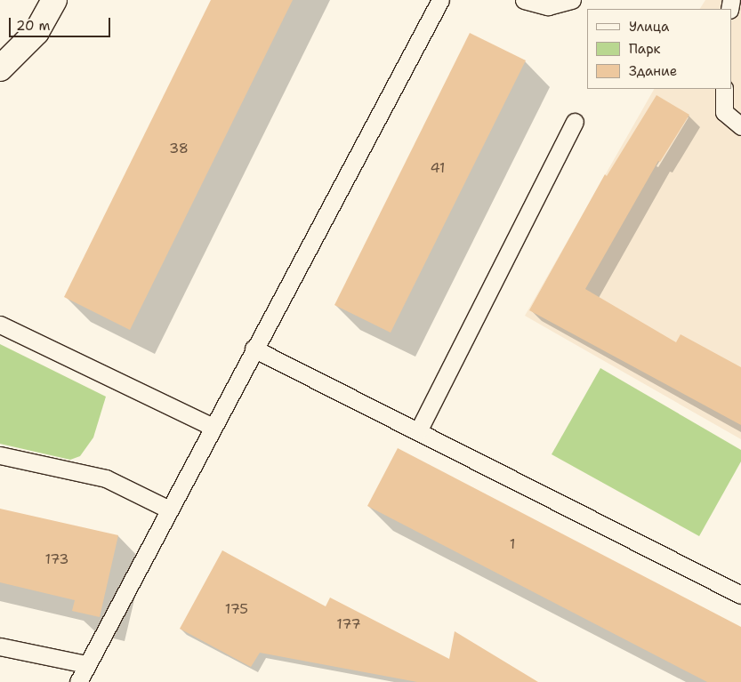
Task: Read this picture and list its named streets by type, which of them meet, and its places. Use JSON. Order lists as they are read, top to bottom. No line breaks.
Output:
{"house_numbers":["38","41","1","173","175","177"],"legend":["Улица","Парк","Здание"],"scale_bar":"20 m"}
